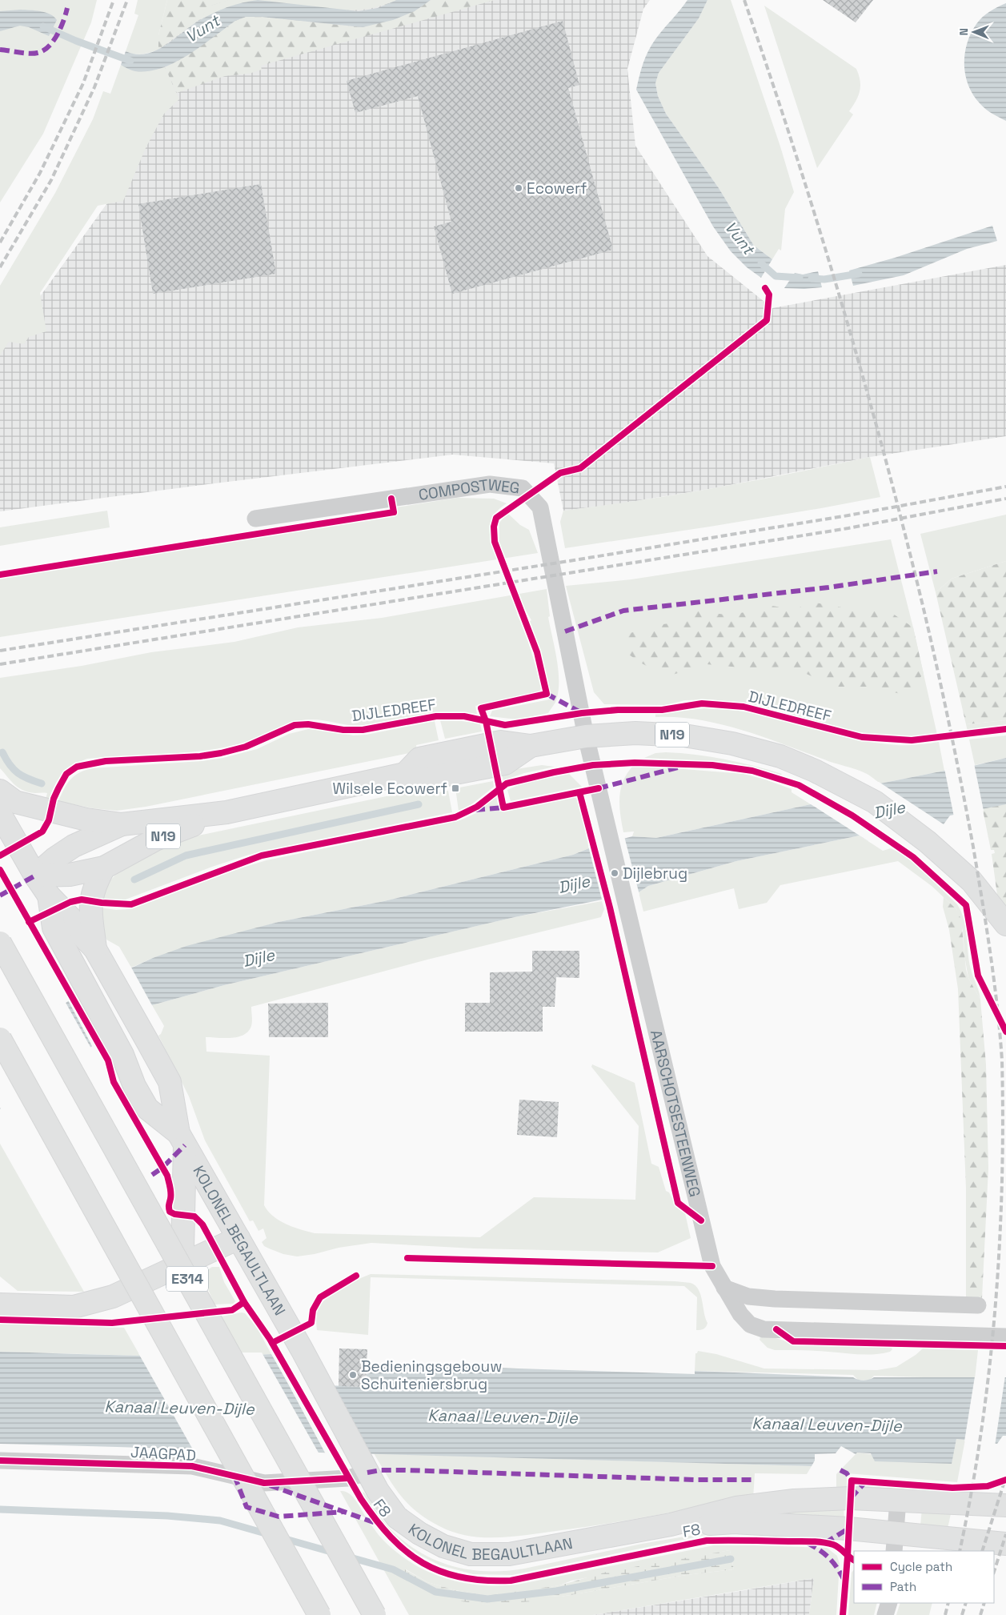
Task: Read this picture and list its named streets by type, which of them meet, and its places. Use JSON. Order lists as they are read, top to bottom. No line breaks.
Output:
{"streets":{"main road":["N19","KOLONEL BEGAULTLAAN","E314"],"street":["COMPOSTWEG","AARSCHOTSESTEENWEG","JAAGPAD"],"cycle path":["DIJLEDREEF","F8"]},"crossings":[["COMPOSTWEG","N19"],["COMPOSTWEG","AARSCHOTSESTEENWEG"],["N19","AARSCHOTSESTEENWEG"],["N19","KOLONEL BEGAULTLAAN"],["KOLONEL BEGAULTLAAN","JAAGPAD"]],"water":["Vunt","Dijle","Kanaal Leuven-Dijle"],"places":{"other":["Ecowerf","Dijlebrug","Bedieningsgebouw Schuiteniersbrug"],"transit":["Wilsele Ecowerf"]},"legend":["Cycle path","Path"],"north":"left"}
